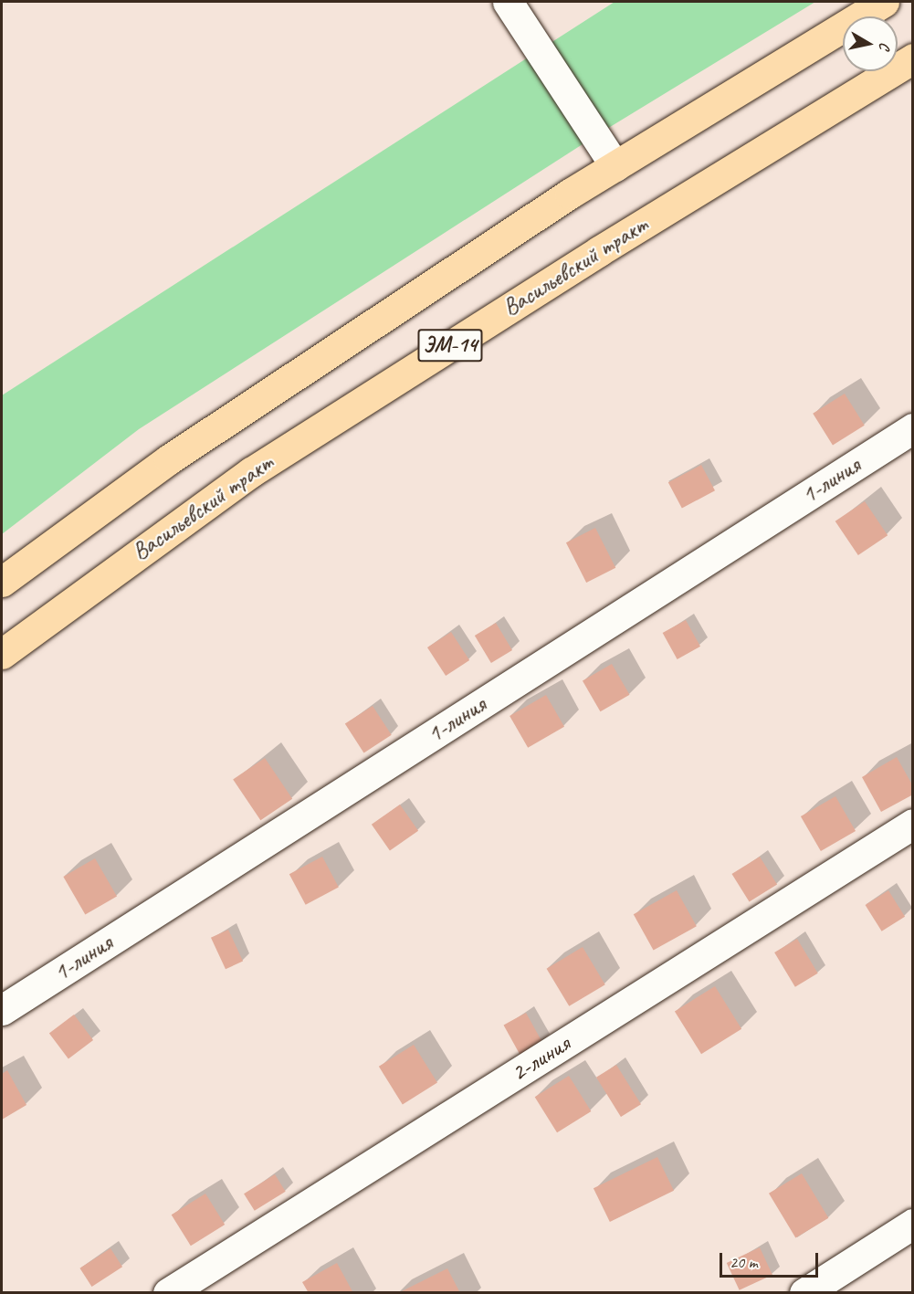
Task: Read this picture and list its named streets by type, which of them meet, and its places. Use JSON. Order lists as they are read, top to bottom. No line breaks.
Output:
{"streets":{"main road":["Васильевский тракт","ЭМ-14"],"street":["1-линия","2-линия"]},"scale_bar":"20 m","north":"right"}
